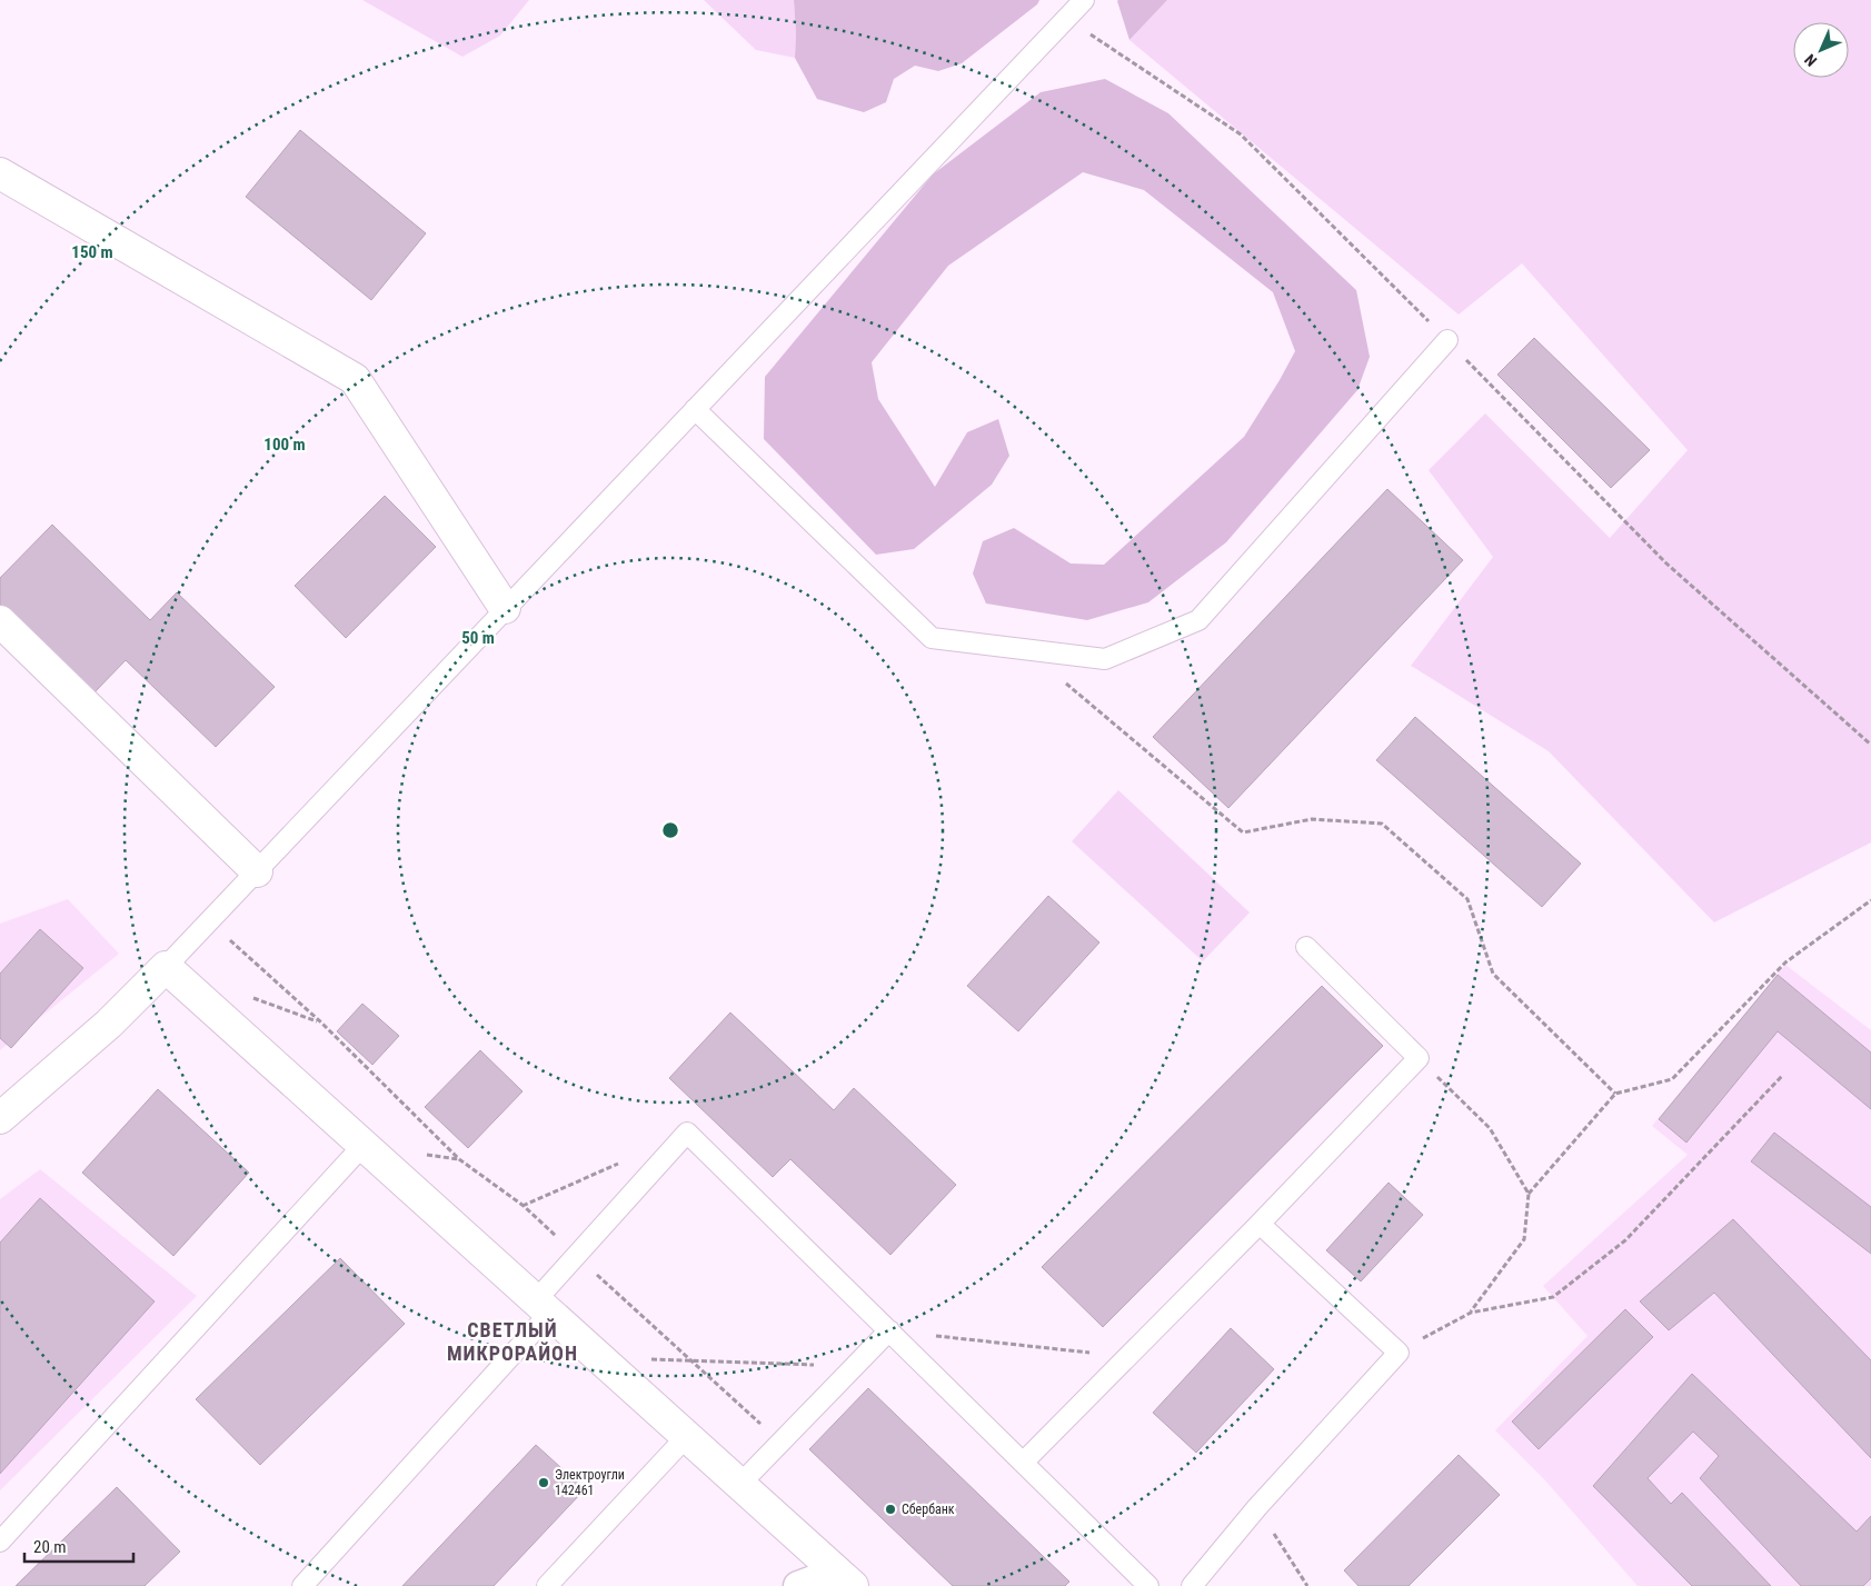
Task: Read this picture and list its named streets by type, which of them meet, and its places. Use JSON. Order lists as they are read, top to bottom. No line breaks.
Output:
{"districts":["СВЕТЛЫЙ МИКРОРАЙОН"],"places":["Электроугли 142461","Сбербанк"],"scale_bar":"20 m","north":"bottom left","rings":["150 m","100 m","50 m"]}
